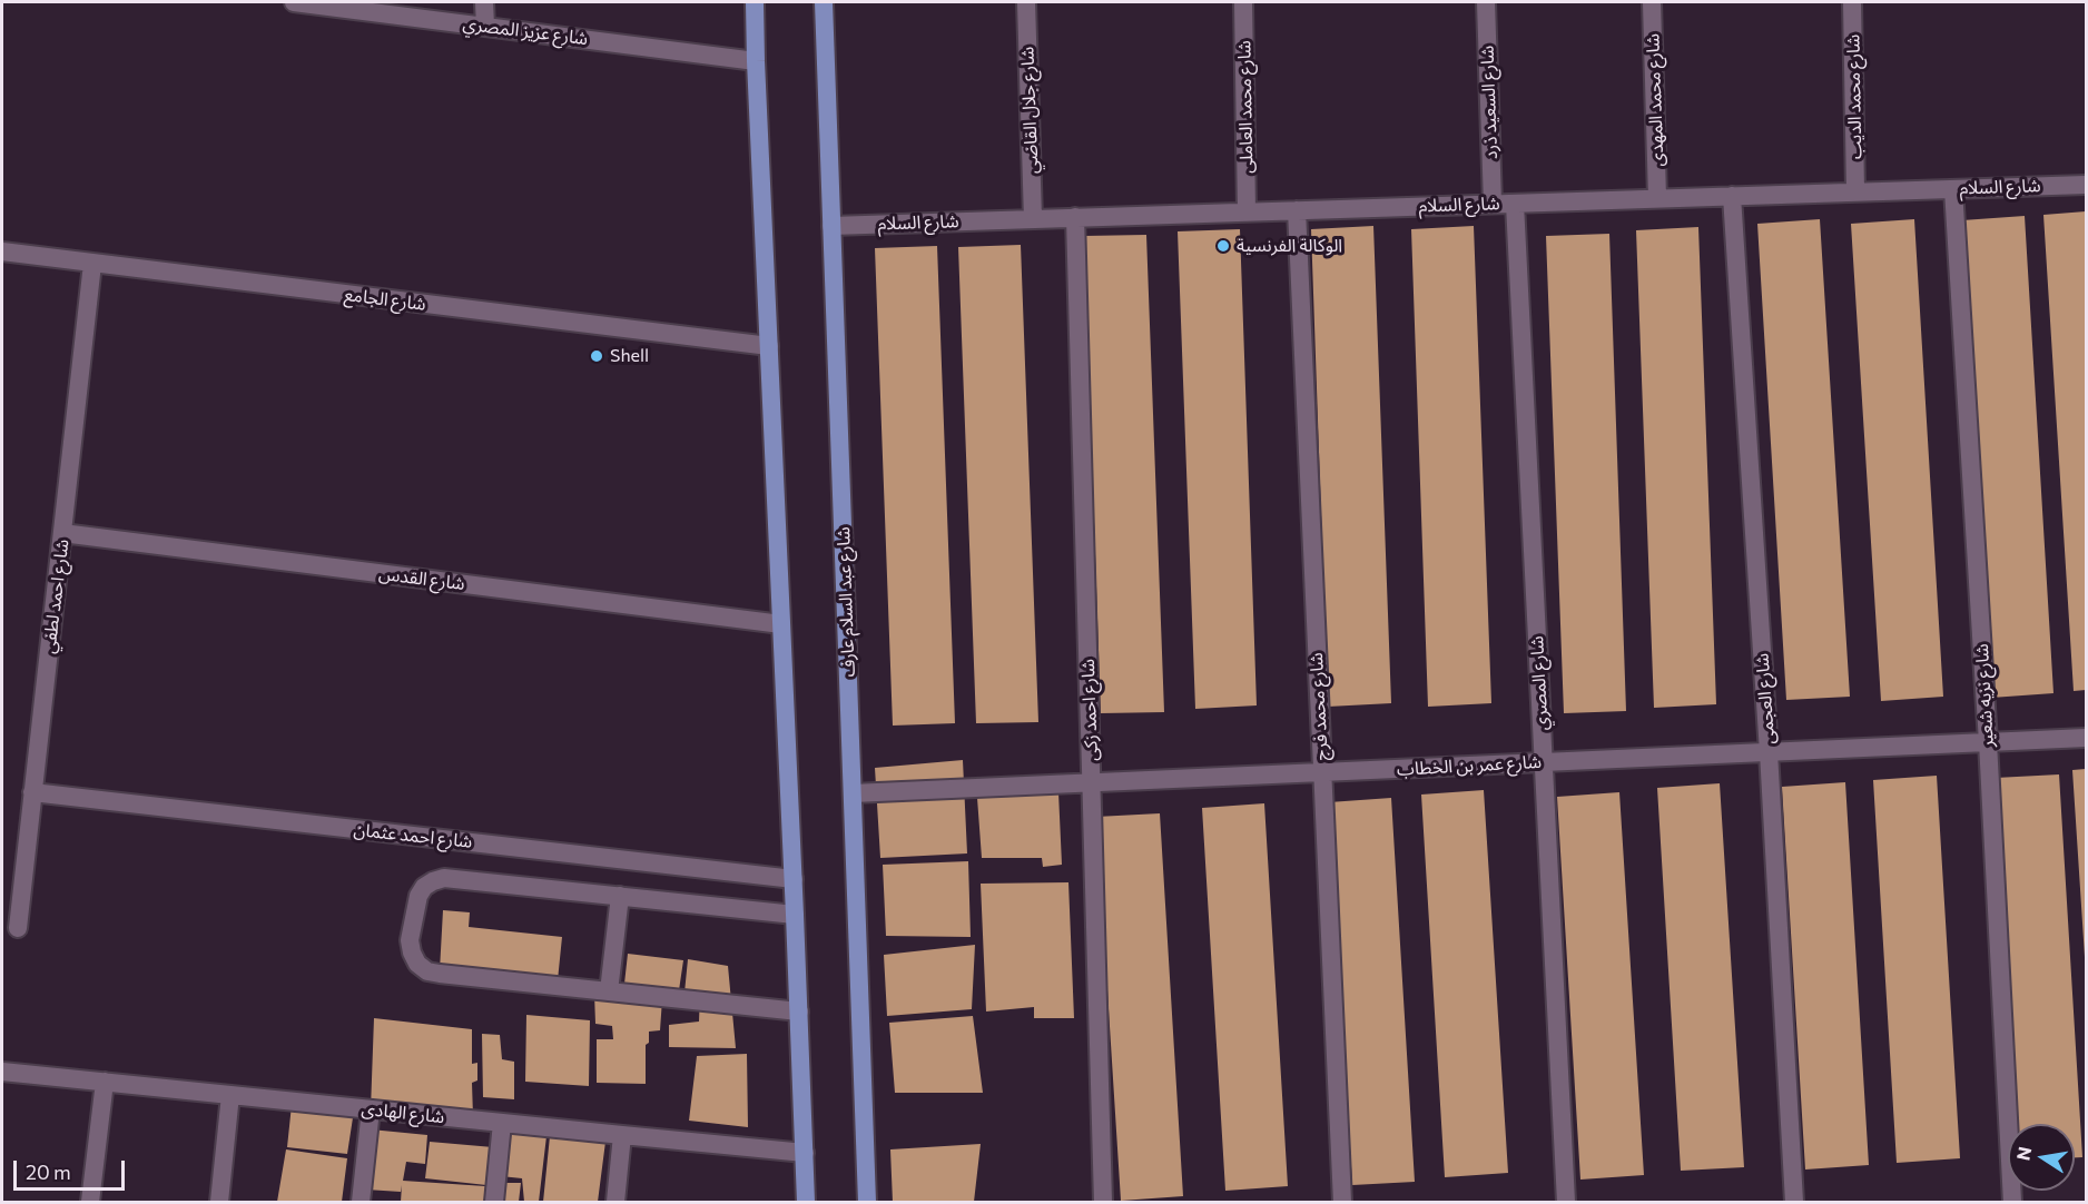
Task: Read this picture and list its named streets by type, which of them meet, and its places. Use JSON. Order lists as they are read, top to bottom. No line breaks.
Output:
{"streets":{"main road":["شارع عبد السلام عارف"],"street":["شارع عزيز المصري","شارع محمد الديب","شارع محمد المهدى","شارع السعيد ذرد","شارع محمد العاملى","شارع جلال القاضي","شارع السلام","شارع الجامع","شارع القدس","شارع احمد لطفي","شارع المصري","شارع نزيه شعير","شارع العجمى","شارع محمد فرج","شارع احمد زكى","شارع عمر بن الخطاب","شارع احمد عثمان","شارع الهادى"]},"crossings":[["شارع محمد الديب","شارع السلام"],["شارع محمد المهدى","شارع السلام"],["شارع السعيد ذرد","شارع السلام"],["شارع محمد العاملى","شارع السلام"],["شارع جلال القاضي","شارع السلام"],["شارع السلام","شارع عبد السلام عارف"],["شارع السلام","شارع المصري"],["شارع السلام","شارع نزيه شعير"],["شارع السلام","شارع العجمى"],["شارع السلام","شارع محمد فرج"],["شارع السلام","شارع احمد زكى"],["شارع الجامع","شارع احمد لطفي"],["شارع القدس","شارع احمد لطفي"],["شارع احمد لطفي","شارع احمد عثمان"],["شارع عبد السلام عارف","شارع عمر بن الخطاب"],["شارع المصري","شارع عمر بن الخطاب"],["شارع نزيه شعير","شارع عمر بن الخطاب"],["شارع العجمى","شارع عمر بن الخطاب"],["شارع محمد فرج","شارع عمر بن الخطاب"],["شارع احمد زكى","شارع عمر بن الخطاب"]],"places":["الوكالة الفرنسية","Shell"],"scale_bar":"20 m","north":"left"}
